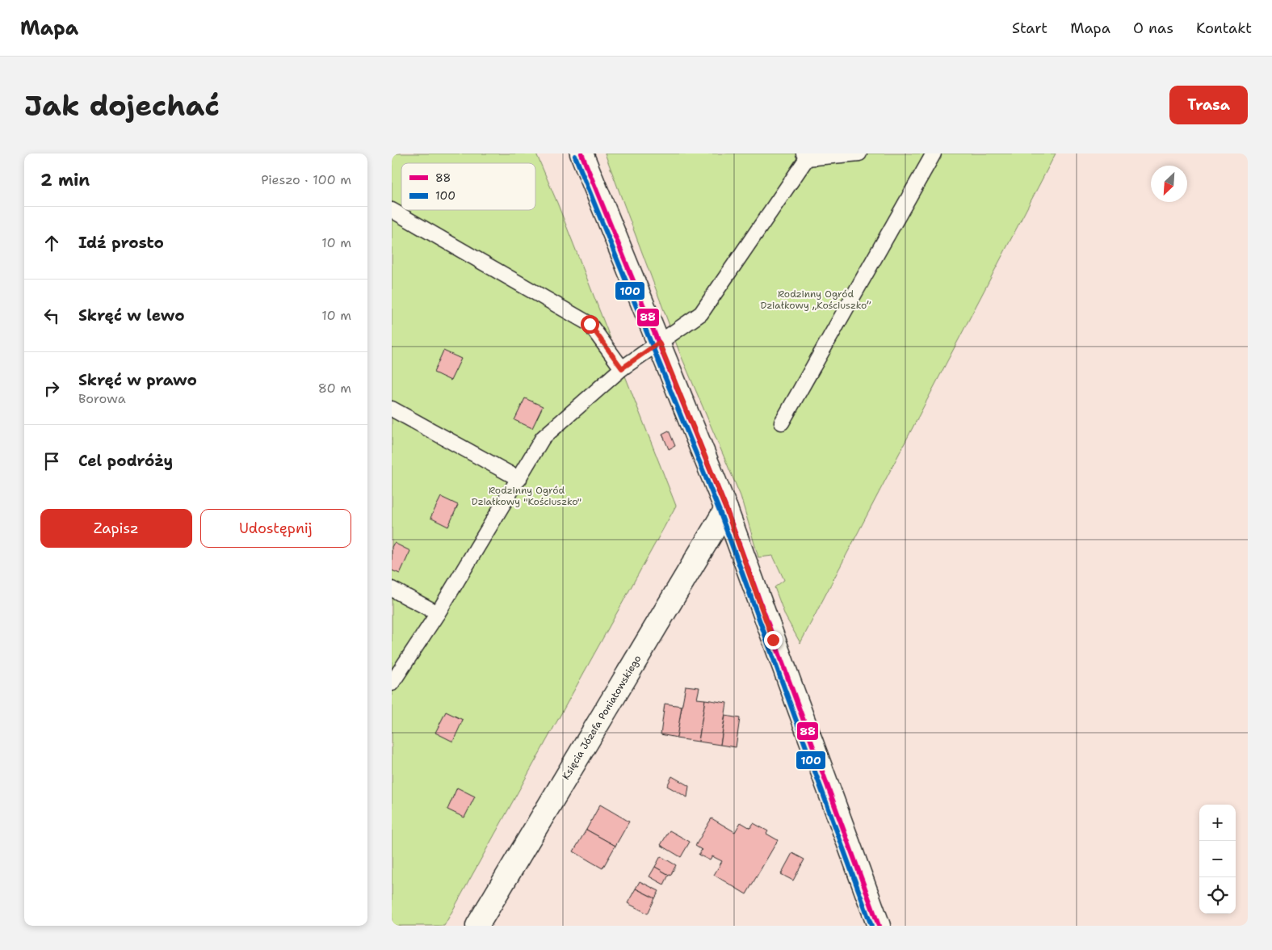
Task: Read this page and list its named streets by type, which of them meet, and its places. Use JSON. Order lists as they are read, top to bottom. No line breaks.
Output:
{"streets":{"street":["Księcia Józefa Poniatowskiego"]},"parks":["Rodzinny Ogród Działkowy „Kościuszko”","Rodzinny Ogród Działkowy \"Kościuszko\""],"lines":["transit line 88","transit line 100"],"legend":["88","100"],"north":"bottom left","page":{"header":"Mapa","nav":["Start","Mapa","O nas","Kontakt"],"buttons":["Trasa",["Zapisz","Udostępnij"]],"title":"Jak dojechać","heading":["2 min","Pieszo · 100 m"],"list":[["Idź prosto","10 m"],["Skręć w lewo","10 m"],["Skręć w prawo","Borowa","80 m"],"Cel podróży"],"map_buttons":["+","−"]}}
